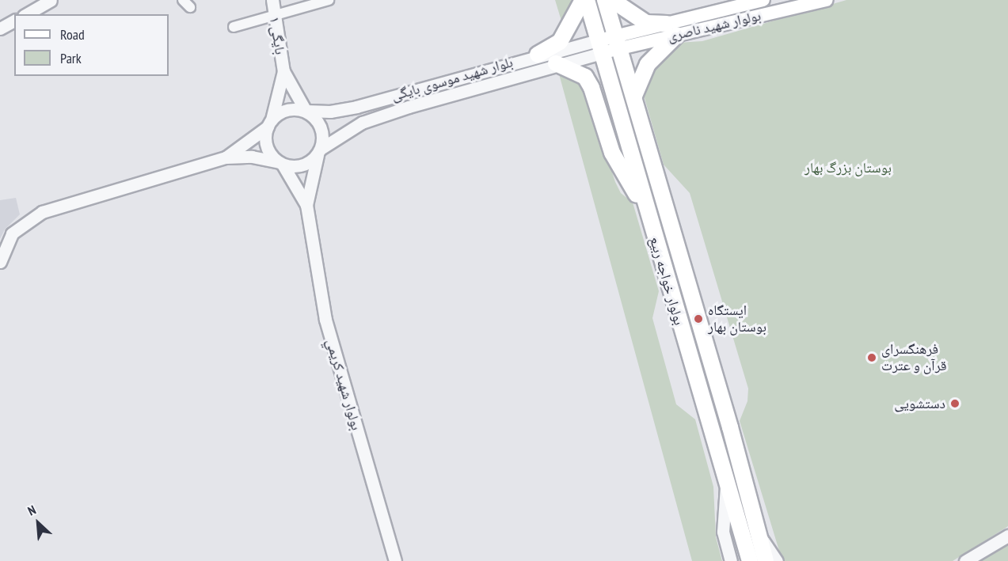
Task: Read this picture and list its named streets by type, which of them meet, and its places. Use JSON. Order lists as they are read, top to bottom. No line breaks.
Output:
{"streets":{"main road":["بولوار شهید ناصری","بولوار خواجه ربیع"],"street":["بایگی ۱","بلوار شهید موسوی بایگی","بولوار شهيد كريمي"]},"crossings":[["بولوار شهید ناصری","بلوار شهید موسوی بایگی"],["بولوار شهید ناصری","بولوار خواجه ربیع"],["بلوار شهید موسوی بایگی","بولوار خواجه ربیع"],["بلوار شهید موسوی بایگی","بولوار شهيد كريمي"]],"parks":["بوستان بزرگ بهار"],"places":["ایستگاه بوستان بهار","فرهنگسرای قرآن و عترت","دستشویی"],"legend":["Road","Park"],"north":"top left"}
